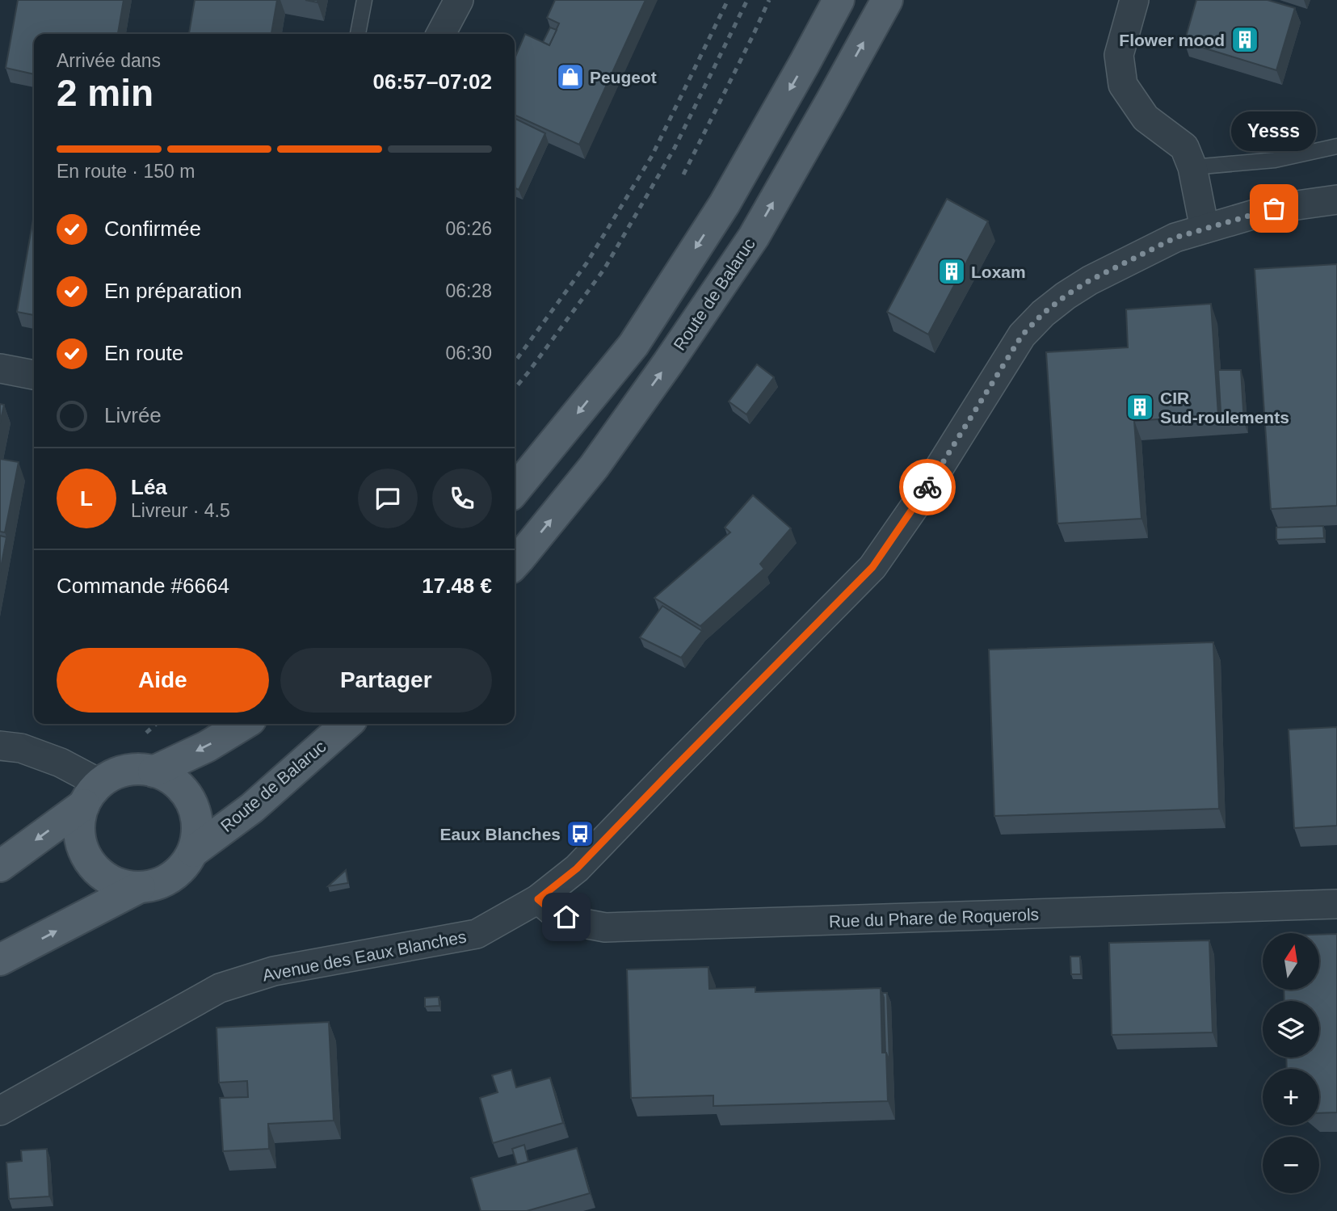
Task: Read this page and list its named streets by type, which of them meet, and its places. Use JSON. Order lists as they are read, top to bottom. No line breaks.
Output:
{"streets":{"main road":["Route de Balaruc"],"street":["Rue du Phare de Roquerols","Avenue des Eaux Blanches"]},"crossings":[["Rue du Phare de Roquerols","Avenue des Eaux Blanches"]],"places":{"building":["Flower mood","Loxam","CIR Sud-roulements"],"shop":["Peugeot"],"other":["Yesss"],"bus stop":["Eaux Blanches"]},"north":"top","page":{"heading":["2 min","Arrivée dans","06:57–07:02"],"panel":["Léa","Livreur · 4.5","Commande #6664","17.48 €"],"bubble":"Yesss","bar":"En route · 150 m","list":[["Confirmée","06:26"],["En préparation","06:28"],["En route","06:30"],"Livrée"],"round":"L","buttons":["Aide","Partager"],"map_buttons":["+","−"]}}
